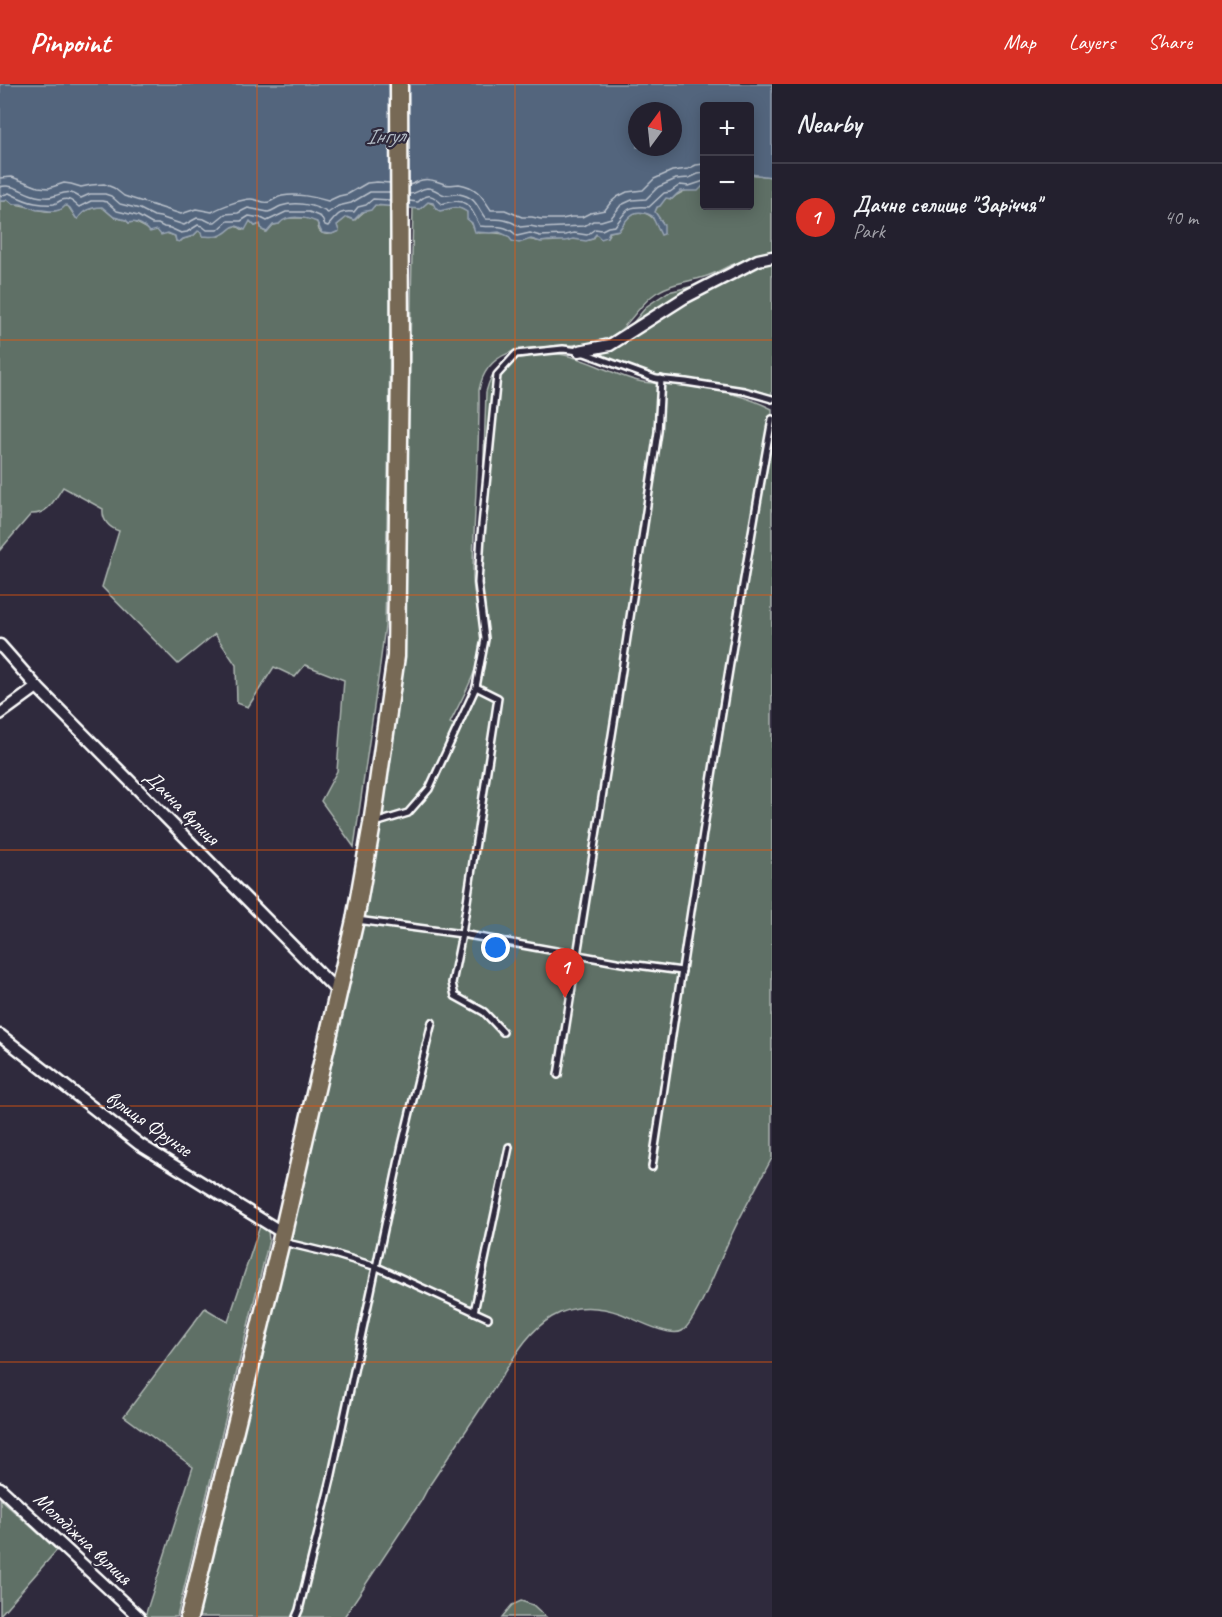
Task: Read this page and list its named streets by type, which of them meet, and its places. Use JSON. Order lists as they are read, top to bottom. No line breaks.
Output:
{"streets":{"street":["Дачна вулиця","вулиця Фрунзе","Молодіжна вулиця"]},"water":["Інгул"],"north":"top","page":{"header":"Pinpoint","nav":["Map","Layers","Share"],"heading":"Nearby","map_buttons":["+","−"],"list":[{"mark":"1","name":"Дачне селище \"Заріччя\"","note":"Park","value":"40 m"}],"pins":"1"}}
